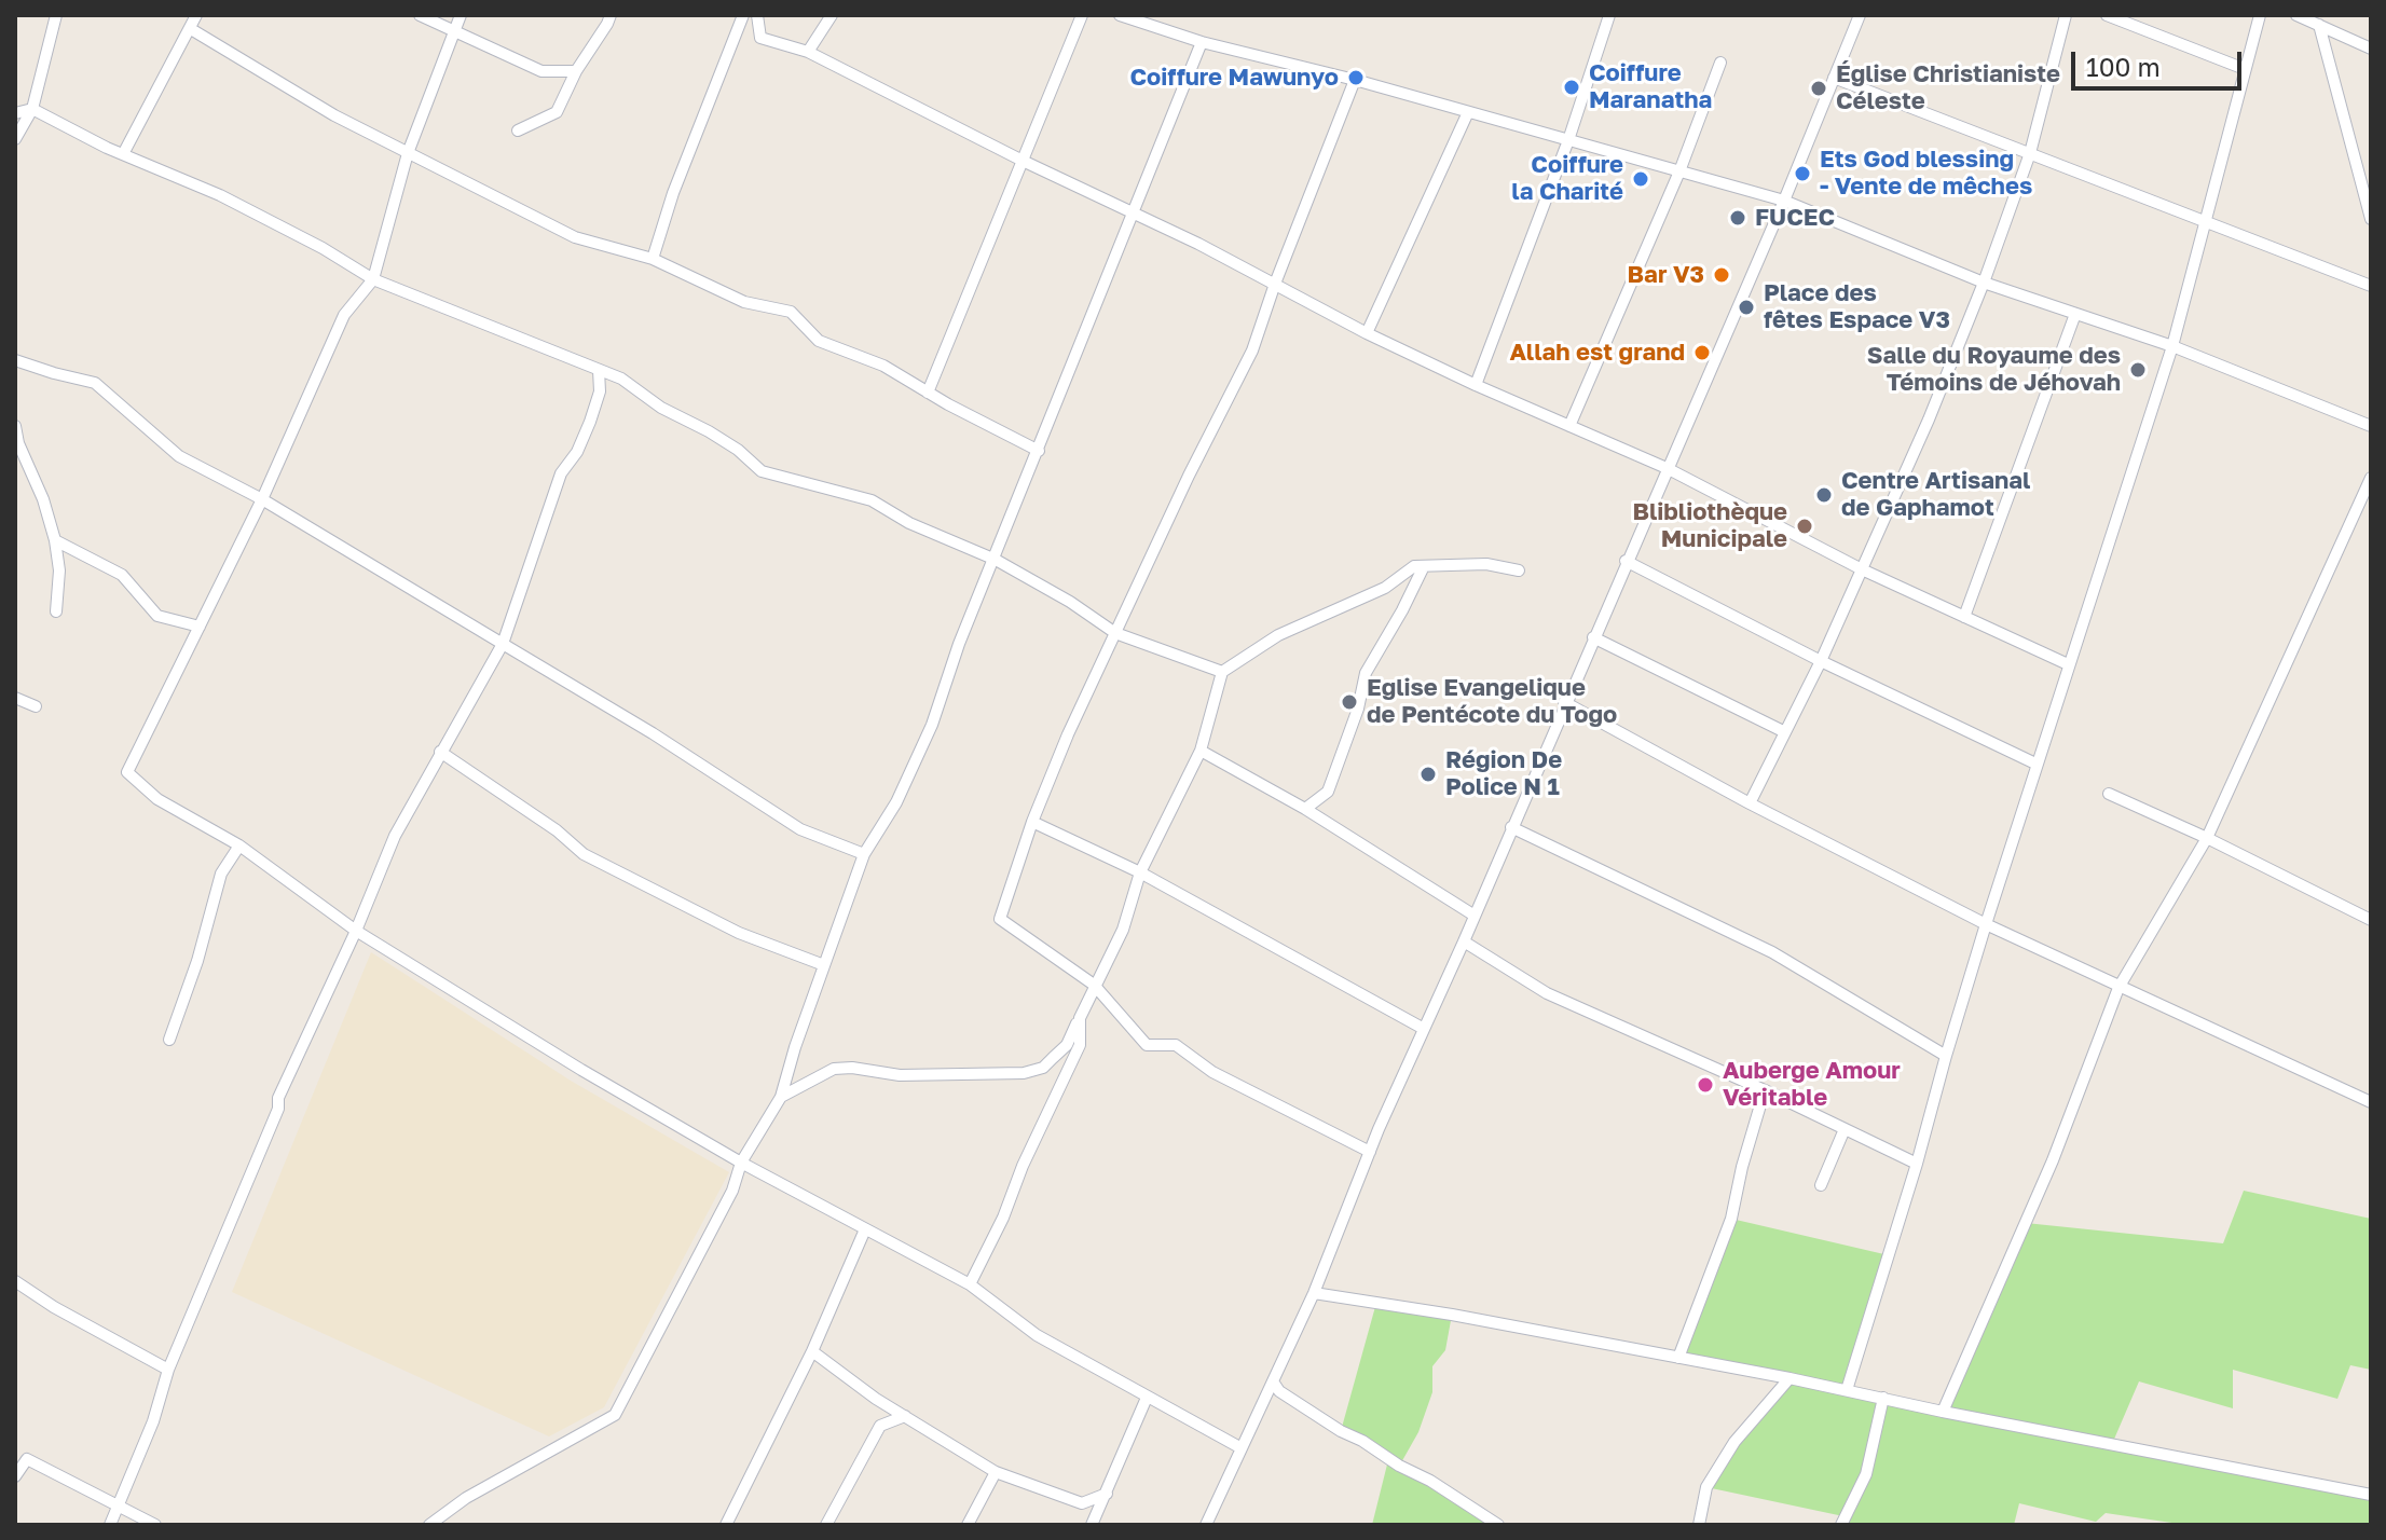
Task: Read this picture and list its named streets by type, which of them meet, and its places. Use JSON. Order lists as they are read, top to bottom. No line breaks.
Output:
{"places":["Coiffure Mawunyo","Coiffure Maranatha","Église Christianiste Céleste","Ets God blessing - Vente de mêches","Coiffure la Charité","FUCEC","Bar V3","Place des fêtes Espace V3","Allah est grand","Salle du Royaume des Témoins de Jéhovah","Centre Artisanal de Gaphamot","Blibliothèque Municipale","Eglise Evangelique de Pentécote du Togo","Région De Police N 1","Auberge Amour Véritable"],"scale_bar":"100 m"}
